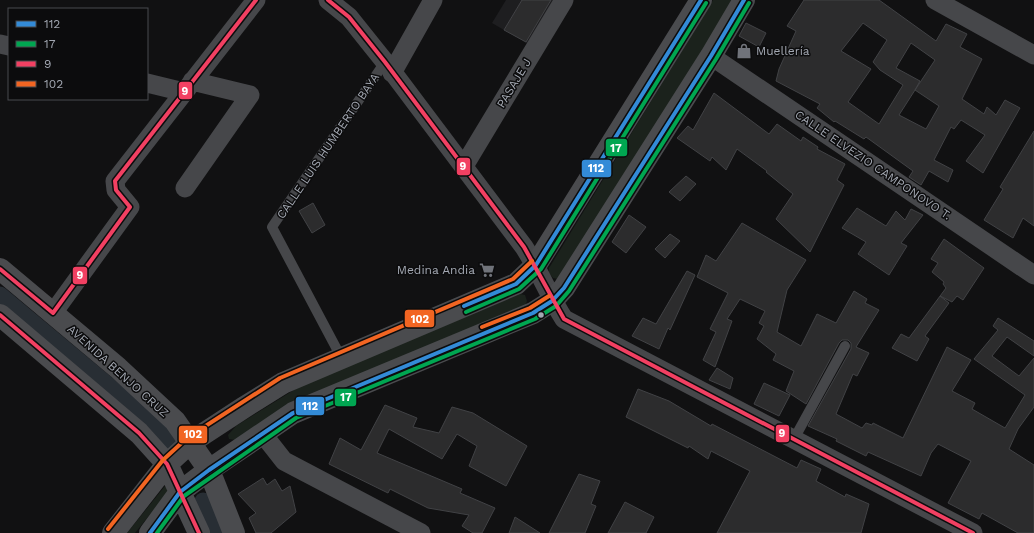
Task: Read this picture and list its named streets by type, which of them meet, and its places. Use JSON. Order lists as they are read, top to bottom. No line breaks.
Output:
{"streets":{"main road":["AVENIDA BENJO CRUZ"],"street":["PASAJE J","CALLE LUIS HUMBERTO BAYA","CALLE ELVEZIO CAMPONOVO T."]},"places":{"shop":["Muellería"],"supermarket":["Medina Andia"]},"lines":["transit line 112","transit line 9","transit line 17","transit line 102"],"legend":["112","17","9","102"]}
